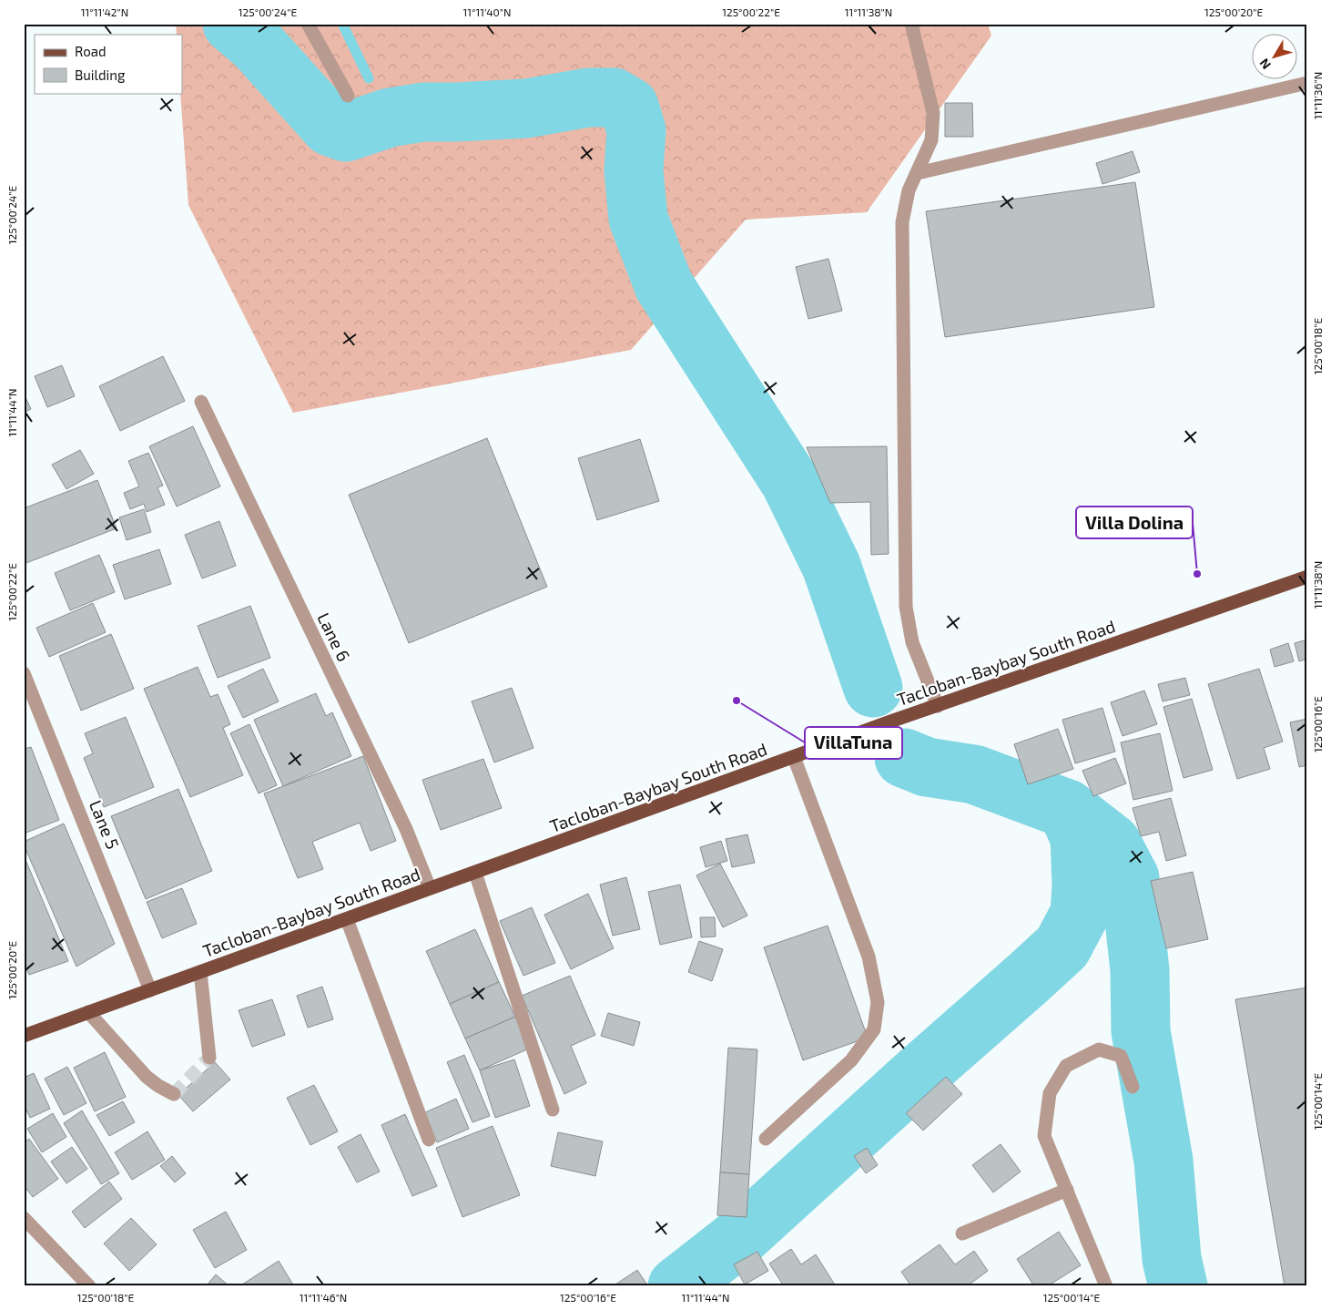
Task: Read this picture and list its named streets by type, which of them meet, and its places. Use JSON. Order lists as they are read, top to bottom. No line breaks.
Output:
{"streets":{"main road":["Tacloban-Baybay South Road"],"street":["Lane 6","Lane 5"]},"crossings":[["Lane 6","Tacloban-Baybay South Road"],["Tacloban-Baybay South Road","Lane 5"]],"places":["Villa Dolina","VillaTuna"],"legend":["Road","Building"],"north":"bottom left","coordinates":["11°11'42\"N","125°00'24\"E","11°11'40\"N","125°00'22\"E","11°11'38\"N","125°00'20\"E","11°11'36\"N","125°00'18\"E","11°11'44\"N","125°00'16\"E","125°00'14\"E","11°11'46\"N"]}
